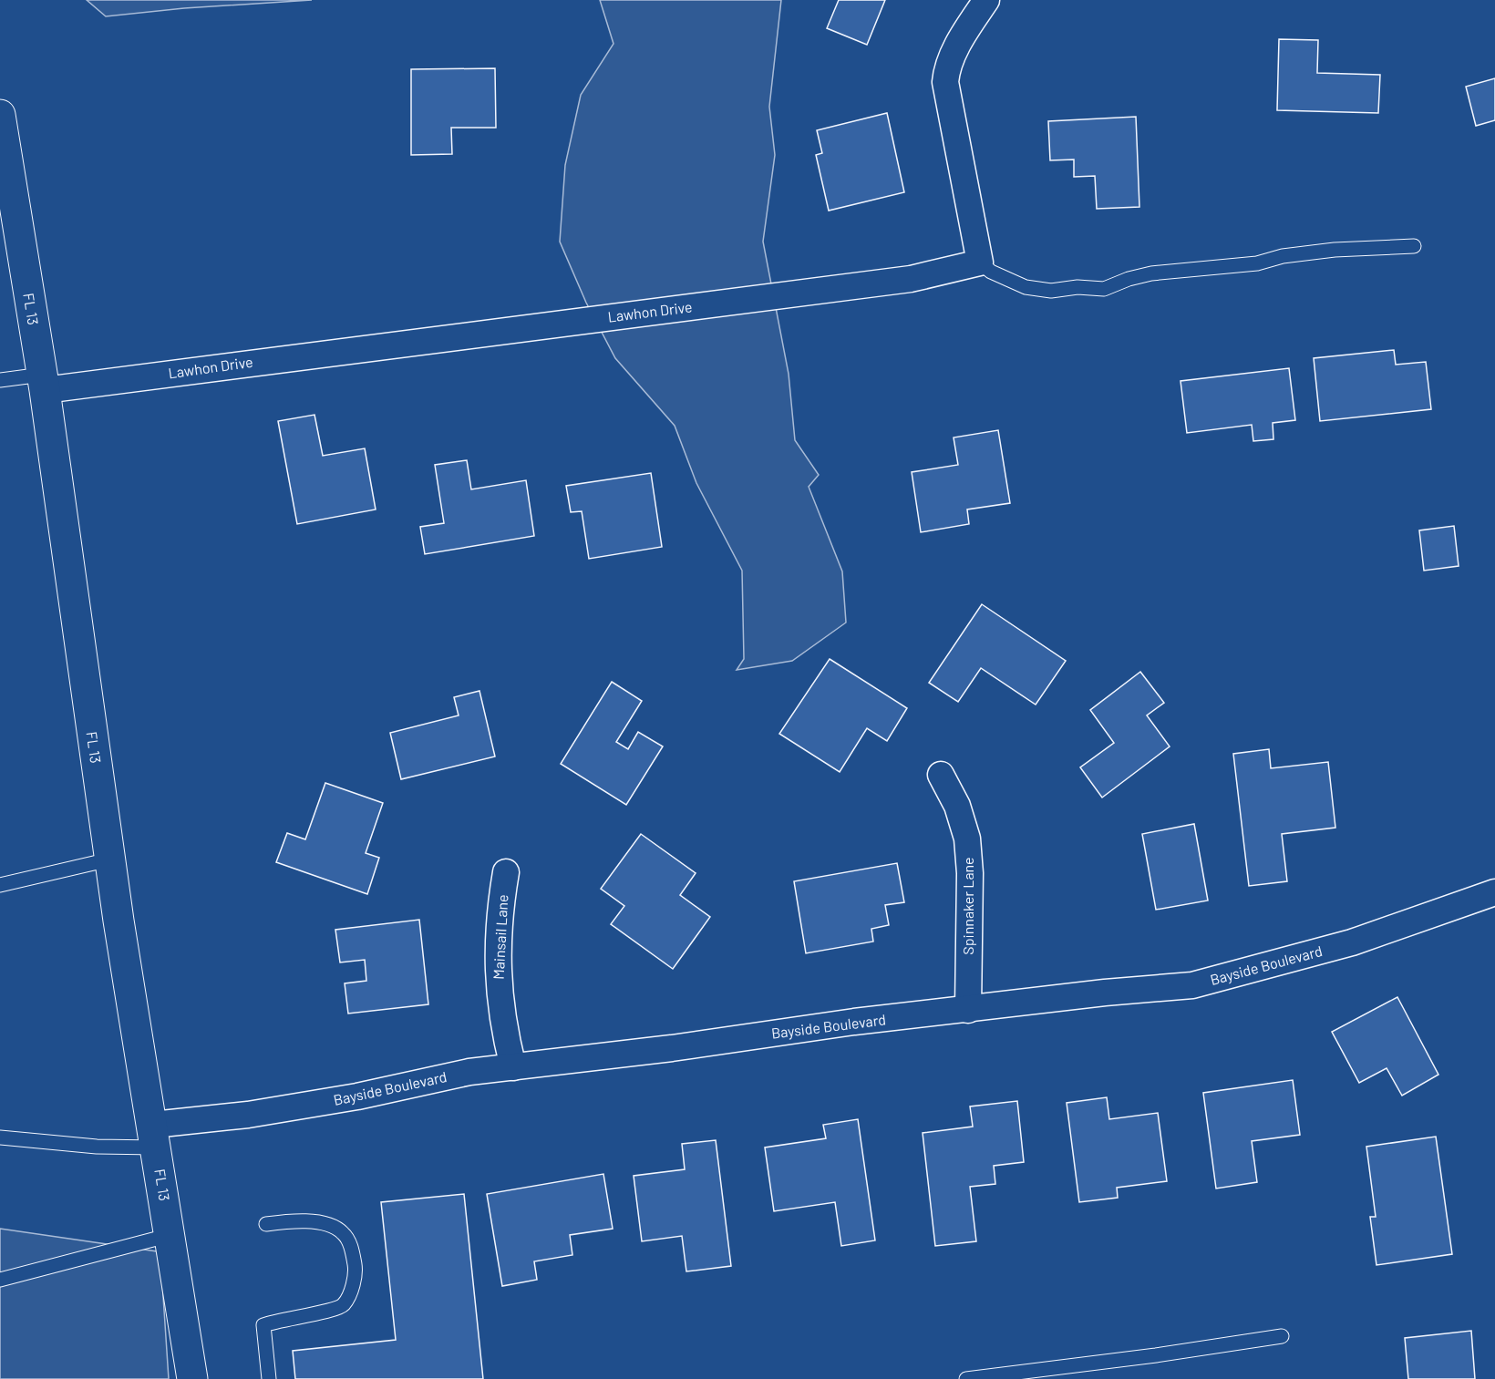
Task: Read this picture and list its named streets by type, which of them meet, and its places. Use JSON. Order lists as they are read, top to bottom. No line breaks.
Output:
{"streets":{"main road":["FL 13"],"street":["Lawhon Drive","Spinnaker Lane","Mainsail Lane","Bayside Boulevard"]},"crossings":[["FL 13","Lawhon Drive"],["FL 13","Bayside Boulevard"],["Spinnaker Lane","Bayside Boulevard"],["Mainsail Lane","Bayside Boulevard"]]}
